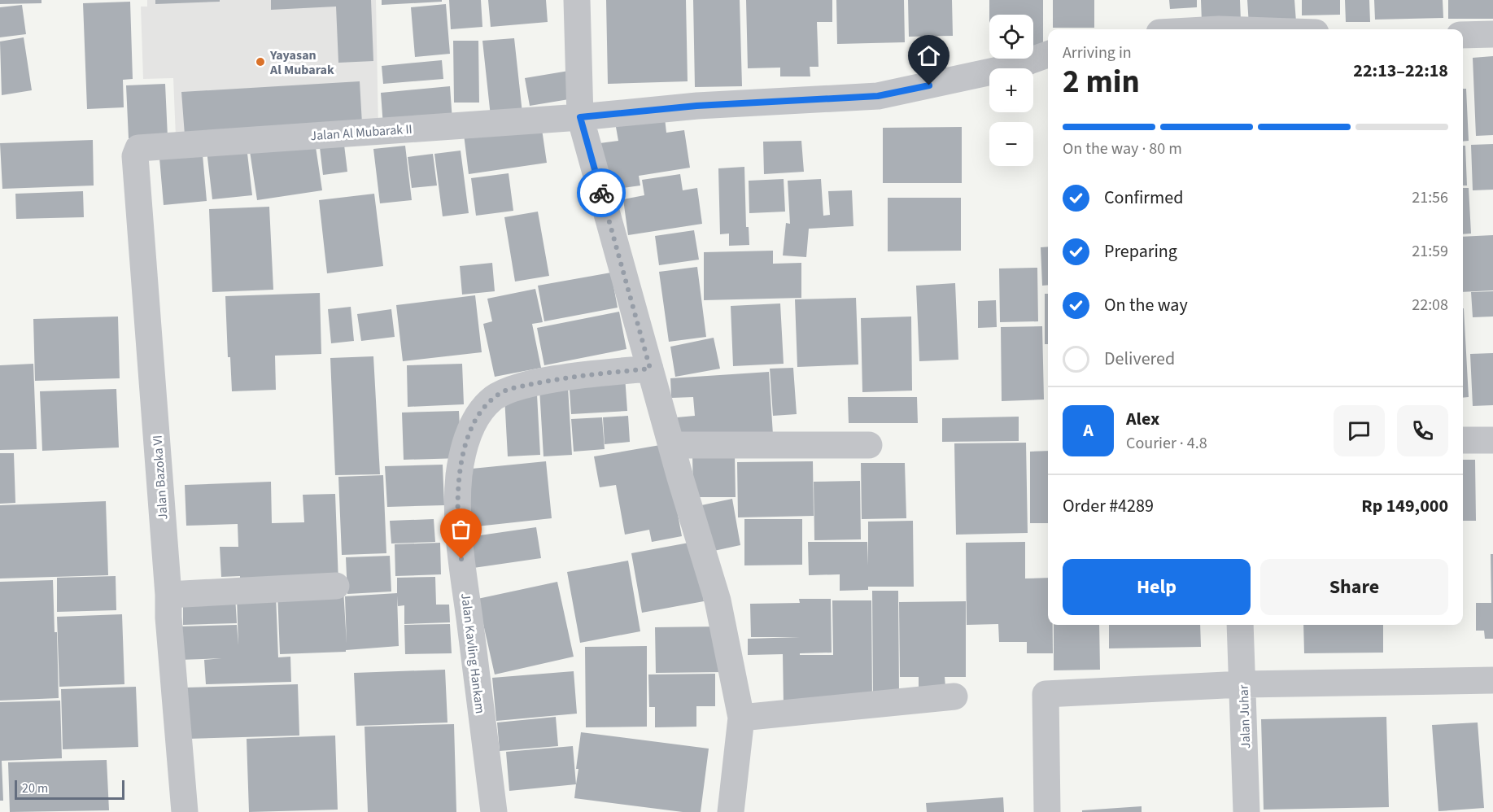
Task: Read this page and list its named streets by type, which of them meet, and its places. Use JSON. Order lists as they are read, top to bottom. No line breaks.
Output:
{"streets":{"street":["Jalan Al Mubarak II","Jalan Bazoka VI","Jalan Kavling Hankam","Jalan Juhar"]},"crossings":[["Jalan Al Mubarak II","Jalan Bazoka VI"]],"places":["Yayasan Al Mubarak"],"scale_bar":"20 m","page":{"map_buttons":["+","−"],"heading":["2 min","Arriving in","22:13–22:18"],"panel":["Alex","Courier · 4.8","Order #4289","Rp 149,000"],"bar":"On the way · 80 m","list":[["Confirmed","21:56"],["Preparing","21:59"],["On the way","22:08"],"Delivered"],"round":"A","buttons":["Help","Share"],"scale":"20 m"}}
